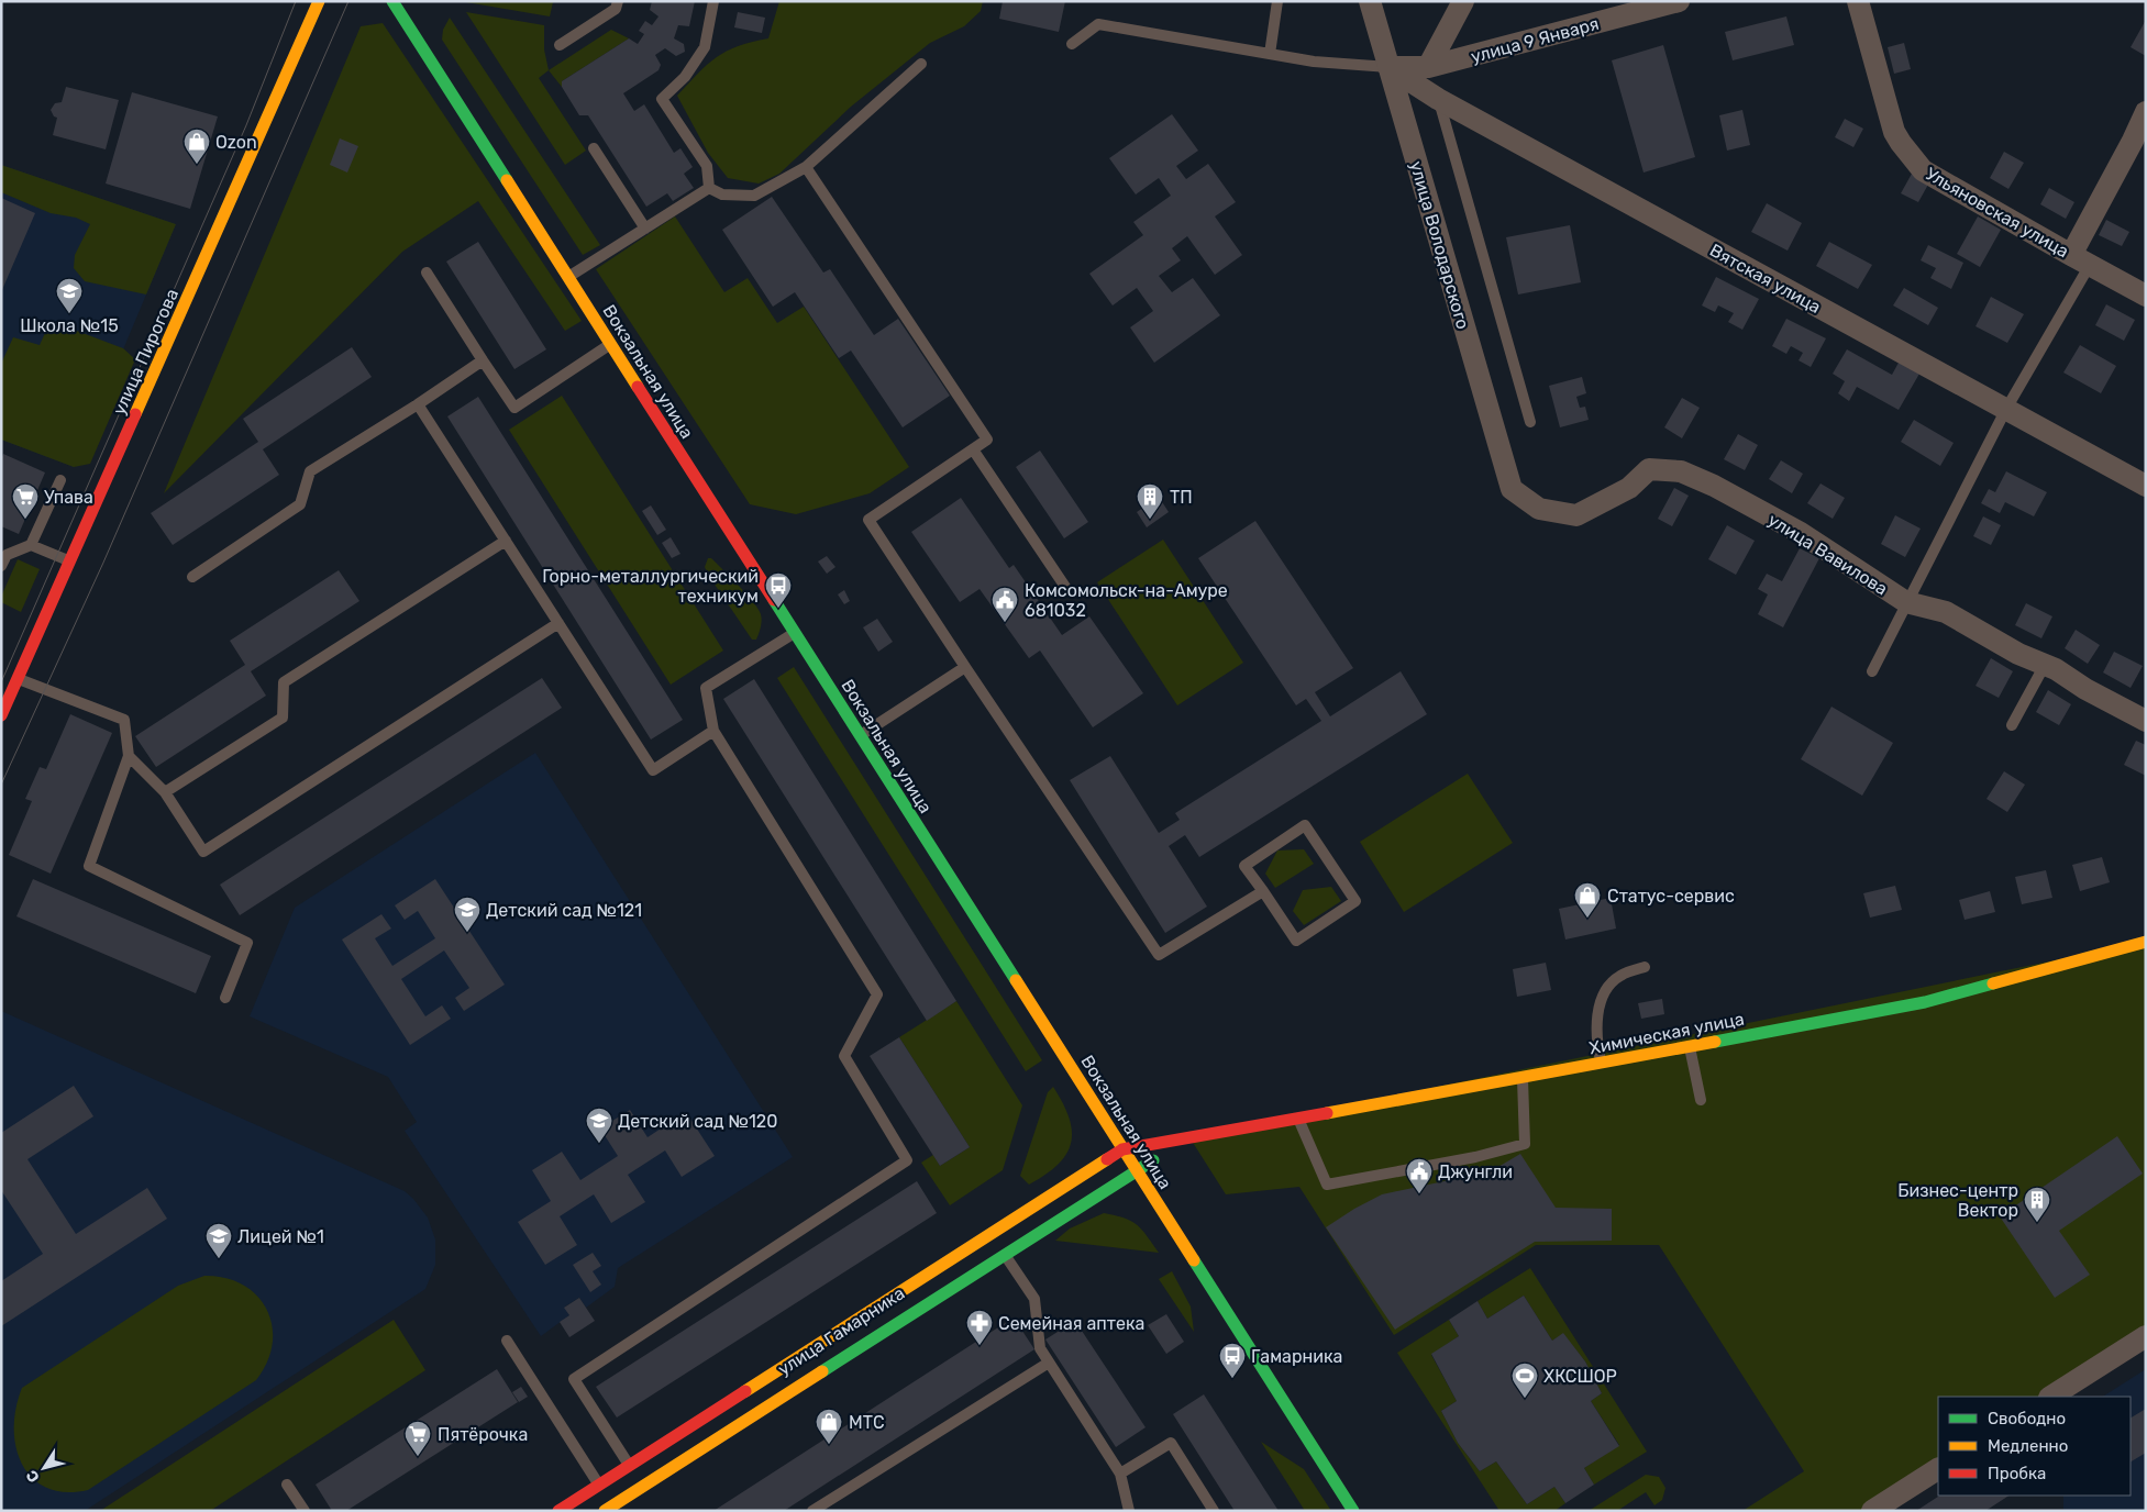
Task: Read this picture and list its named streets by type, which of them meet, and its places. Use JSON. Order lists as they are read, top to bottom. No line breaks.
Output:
{"streets":{"main road":["улица Пирогова","Вокзальная улица","Химическая улица","улица Гамарника"],"street":["улица 9 Января","Ульяновская улица","улица Володарского","Вятская улица","улица Вавилова"]},"crossings":[["улица 9 Января","улица Володарского"],["улица 9 Января","Вятская улица"],["улица Володарского","Вятская улица"],["улица Володарского","улица Вавилова"],["Вокзальная улица","Химическая улица"],["Вокзальная улица","улица Гамарника"],["Химическая улица","улица Гамарника"]],"places":{"shop":["Ozon","Статус-сервис","МТС"],"school or university":["Школа №15","Детский сад №121","Детский сад №120","Лицей №1"],"supermarket":["Упава","Пятёрочка"],"building":["ТП","Бизнес-центр Вектор"],"bus stop":["Горно-металлургический техникум","Гамарника"],"public building":["Комсомольск-на-Амуре 681032","Джунгли"],"pharmacy":["Семейная аптека"],"sports":["ХКСШОР"]},"legend":["Свободно","Медленно","Пробка"],"north":"bottom left"}
